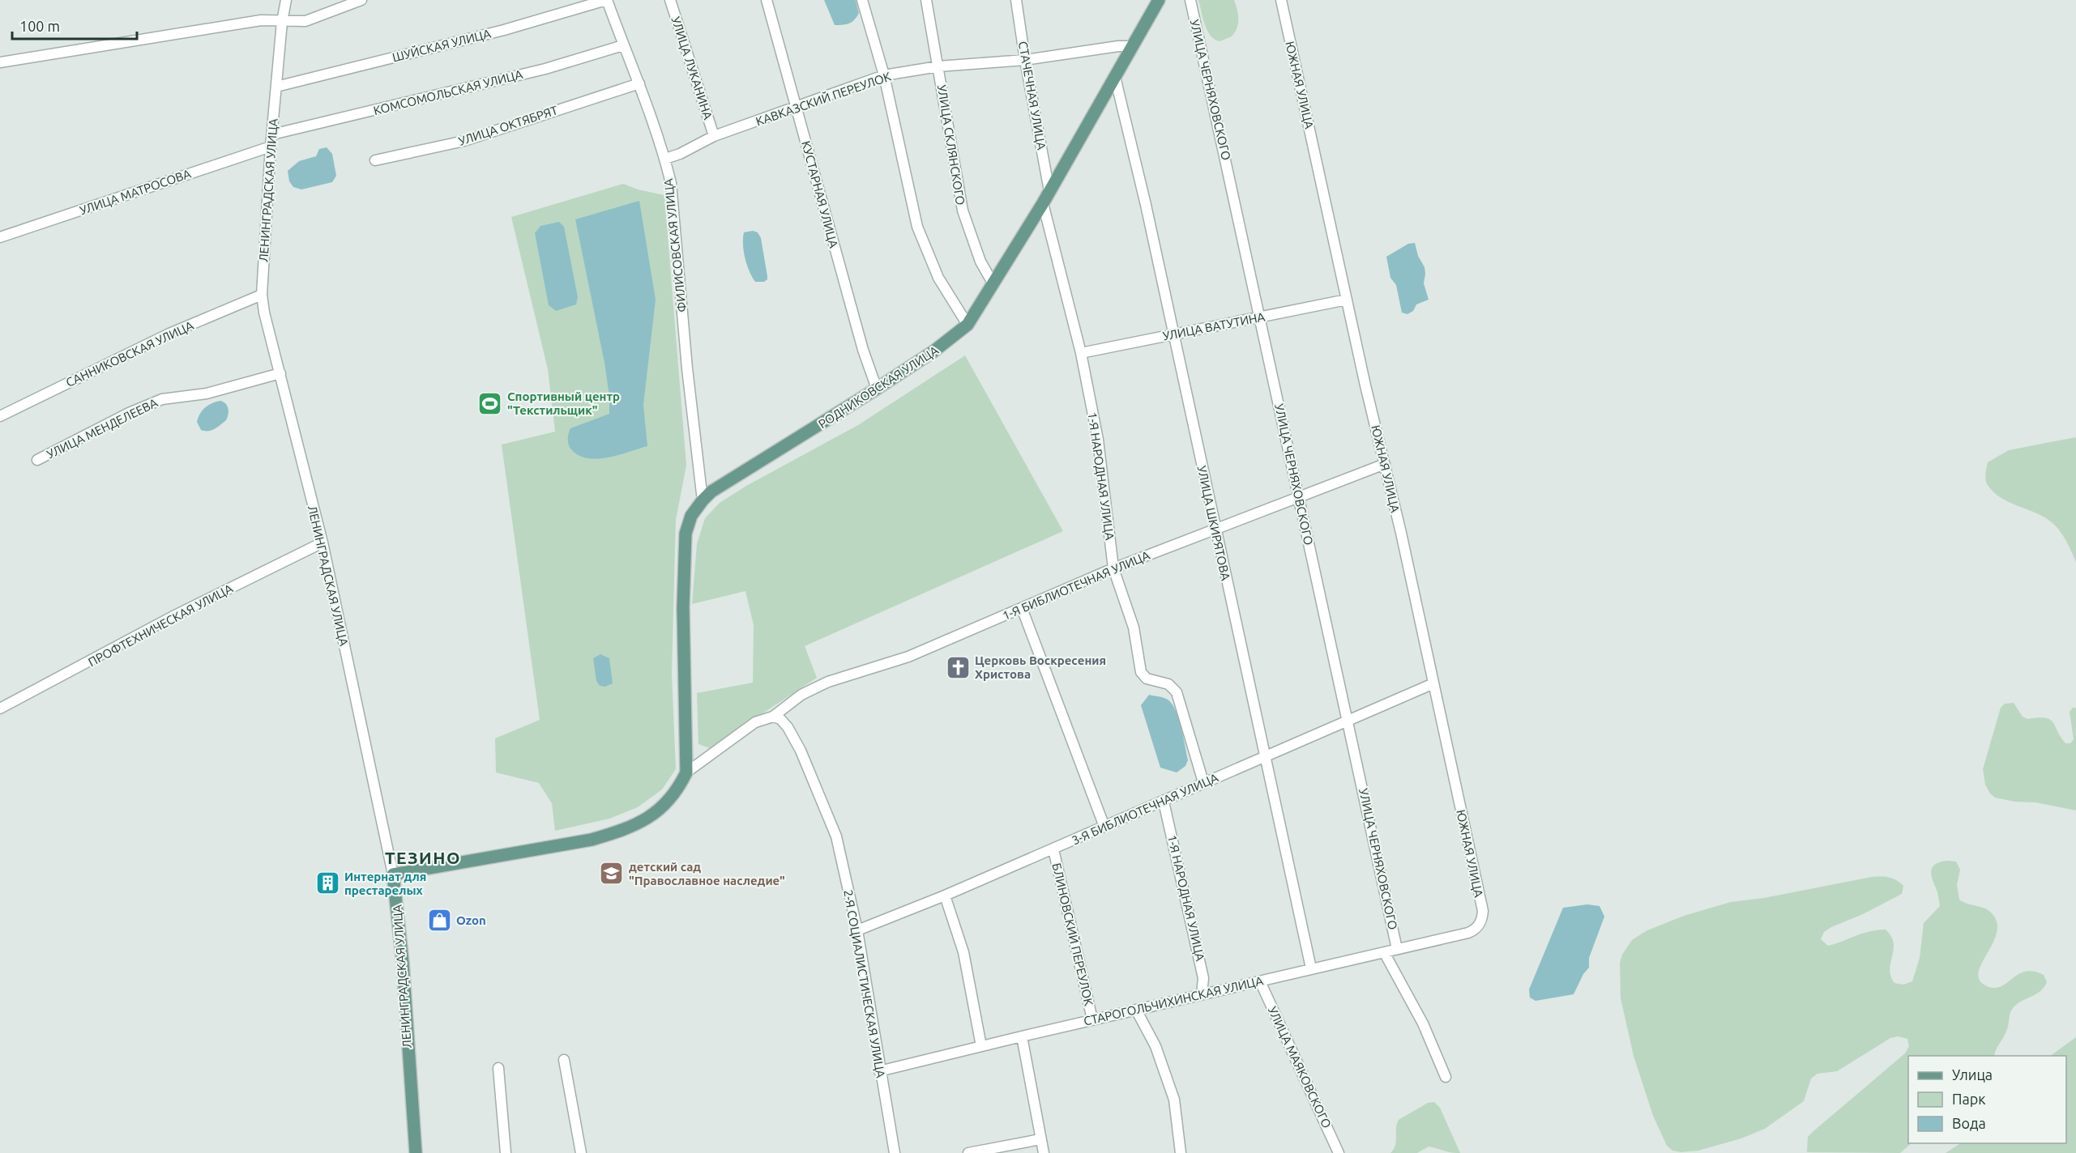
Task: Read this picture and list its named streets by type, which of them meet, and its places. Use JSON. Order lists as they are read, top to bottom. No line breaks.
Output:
{"streets":{"main road":["ЛЕНИНГРАДСКАЯ УЛИЦА","РОДНИКОВСКАЯ УЛИЦА"],"street":["ШУЙСКАЯ УЛИЦА","УЛИЦА ЛУКАНИНА","ЮЖНАЯ УЛИЦА","УЛИЦА ЧЕРНЯХОВСКОГО","КОМСОМОЛЬСКАЯ УЛИЦА","СТАЧЕЧНАЯ УЛИЦА","КАВКАЗСКИЙ ПЕРЕУЛОК","УЛИЦА ОКТЯБРЯТ","УЛИЦА СКЛЯНСКОГО","УЛИЦА МАТРОСОВА","КУСТАРНАЯ УЛИЦА","ФИЛИСОВСКАЯ УЛИЦА","УЛИЦА ВАТУТИНА","САННИКОВСКАЯ УЛИЦА","УЛИЦА МЕНДЕЛЕЕВА","1-Я НАРОДНАЯ УЛИЦА","УЛИЦА ШКИРЯТОВА","1-Я БИБЛИОТЕЧНАЯ УЛИЦА","ПРОФТЕХНИЧЕСКАЯ УЛИЦА","3-Я БИБЛИОТЕЧНАЯ УЛИЦА","БЛИНОВСКИЙ ПЕРЕУЛОК","2-Я СОЦИАЛИСТИЧЕСКАЯ УЛИЦА","СТАРОГОЛЬЧИХИНСКАЯ УЛИЦА","УЛИЦА МАЯКОВСКОГО"]},"crossings":[["ШУЙСКАЯ УЛИЦА","ЛЕНИНГРАДСКАЯ УЛИЦА"],["ШУЙСКАЯ УЛИЦА","ФИЛИСОВСКАЯ УЛИЦА"],["УЛИЦА ЛУКАНИНА","КАВКАЗСКИЙ ПЕРЕУЛОК"],["ЮЖНАЯ УЛИЦА","УЛИЦА ВАТУТИНА"],["ЮЖНАЯ УЛИЦА","1-Я БИБЛИОТЕЧНАЯ УЛИЦА"],["ЮЖНАЯ УЛИЦА","3-Я БИБЛИОТЕЧНАЯ УЛИЦА"],["ЮЖНАЯ УЛИЦА","СТАРОГОЛЬЧИХИНСКАЯ УЛИЦА"],["УЛИЦА ЧЕРНЯХОВСКОГО","УЛИЦА ВАТУТИНА"],["УЛИЦА ЧЕРНЯХОВСКОГО","1-Я БИБЛИОТЕЧНАЯ УЛИЦА"],["УЛИЦА ЧЕРНЯХОВСКОГО","3-Я БИБЛИОТЕЧНАЯ УЛИЦА"],["УЛИЦА ЧЕРНЯХОВСКОГО","СТАРОГОЛЬЧИХИНСКАЯ УЛИЦА"],["КОМСОМОЛЬСКАЯ УЛИЦА","ЛЕНИНГРАДСКАЯ УЛИЦА"],["КОМСОМОЛЬСКАЯ УЛИЦА","ФИЛИСОВСКАЯ УЛИЦА"],["СТАЧЕЧНАЯ УЛИЦА","КАВКАЗСКИЙ ПЕРЕУЛОК"],["СТАЧЕЧНАЯ УЛИЦА","РОДНИКОВСКАЯ УЛИЦА"],["КАВКАЗСКИЙ ПЕРЕУЛОК","УЛИЦА СКЛЯНСКОГО"],["КАВКАЗСКИЙ ПЕРЕУЛОК","КУСТАРНАЯ УЛИЦА"],["КАВКАЗСКИЙ ПЕРЕУЛОК","ФИЛИСОВСКАЯ УЛИЦА"],["КАВКАЗСКИЙ ПЕРЕУЛОК","РОДНИКОВСКАЯ УЛИЦА"],["УЛИЦА ОКТЯБРЯТ","ФИЛИСОВСКАЯ УЛИЦА"],["УЛИЦА СКЛЯНСКОГО","РОДНИКОВСКАЯ УЛИЦА"],["ЛЕНИНГРАДСКАЯ УЛИЦА","УЛИЦА МАТРОСОВА"],["ЛЕНИНГРАДСКАЯ УЛИЦА","САННИКОВСКАЯ УЛИЦА"],["ЛЕНИНГРАДСКАЯ УЛИЦА","УЛИЦА МЕНДЕЛЕЕВА"],["ЛЕНИНГРАДСКАЯ УЛИЦА","ПРОФТЕХНИЧЕСКАЯ УЛИЦА"],["КУСТАРНАЯ УЛИЦА","РОДНИКОВСКАЯ УЛИЦА"],["ФИЛИСОВСКАЯ УЛИЦА","РОДНИКОВСКАЯ УЛИЦА"],["УЛИЦА ВАТУТИНА","1-Я НАРОДНАЯ УЛИЦА"],["УЛИЦА ВАТУТИНА","УЛИЦА ШКИРЯТОВА"],["РОДНИКОВСКАЯ УЛИЦА","1-Я НАРОДНАЯ УЛИЦА"],["РОДНИКОВСКАЯ УЛИЦА","УЛИЦА ШКИРЯТОВА"],["РОДНИКОВСКАЯ УЛИЦА","1-Я БИБЛИОТЕЧНАЯ УЛИЦА"],["1-Я НАРОДНАЯ УЛИЦА","1-Я БИБЛИОТЕЧНАЯ УЛИЦА"],["1-Я НАРОДНАЯ УЛИЦА","3-Я БИБЛИОТЕЧНАЯ УЛИЦА"],["1-Я НАРОДНАЯ УЛИЦА","СТАРОГОЛЬЧИХИНСКАЯ УЛИЦА"],["УЛИЦА ШКИРЯТОВА","1-Я БИБЛИОТЕЧНАЯ УЛИЦА"],["УЛИЦА ШКИРЯТОВА","3-Я БИБЛИОТЕЧНАЯ УЛИЦА"],["УЛИЦА ШКИРЯТОВА","СТАРОГОЛЬЧИХИНСКАЯ УЛИЦА"],["1-Я БИБЛИОТЕЧНАЯ УЛИЦА","2-Я СОЦИАЛИСТИЧЕСКАЯ УЛИЦА"],["3-Я БИБЛИОТЕЧНАЯ УЛИЦА","БЛИНОВСКИЙ ПЕРЕУЛОК"],["3-Я БИБЛИОТЕЧНАЯ УЛИЦА","2-Я СОЦИАЛИСТИЧЕСКАЯ УЛИЦА"],["БЛИНОВСКИЙ ПЕРЕУЛОК","СТАРОГОЛЬЧИХИНСКАЯ УЛИЦА"],["2-Я СОЦИАЛИСТИЧЕСКАЯ УЛИЦА","СТАРОГОЛЬЧИХИНСКАЯ УЛИЦА"],["СТАРОГОЛЬЧИХИНСКАЯ УЛИЦА","УЛИЦА МАЯКОВСКОГО"]],"districts":["ТЕЗИНО"],"places":{"sports":["Спортивный центр \"Текстильщик\""],"church":["Церковь Воскресения Христова"],"school or university":["детский сад \"Православное наследие\""],"building":["Интернат для престарелых"],"shop":["Ozon"]},"legend":["Улица","Парк","Вода"],"scale_bar":"100 m"}
